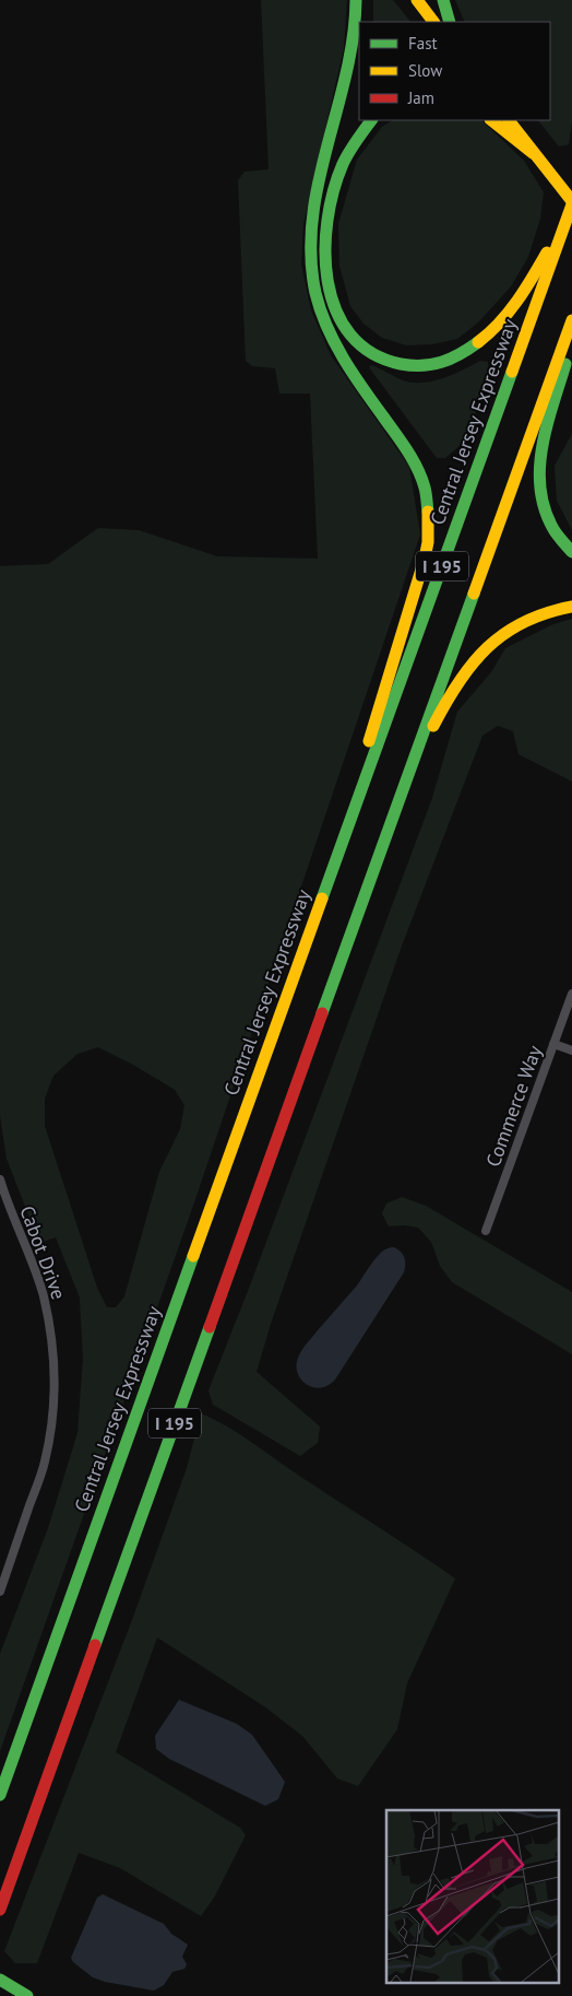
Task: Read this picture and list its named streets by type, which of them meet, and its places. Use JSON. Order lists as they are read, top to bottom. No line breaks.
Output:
{"streets":{"main road":["Central Jersey Expressway","I 195"],"street":["Commerce Way","Cabot Drive"]},"legend":["Fast","Slow","Jam"]}
